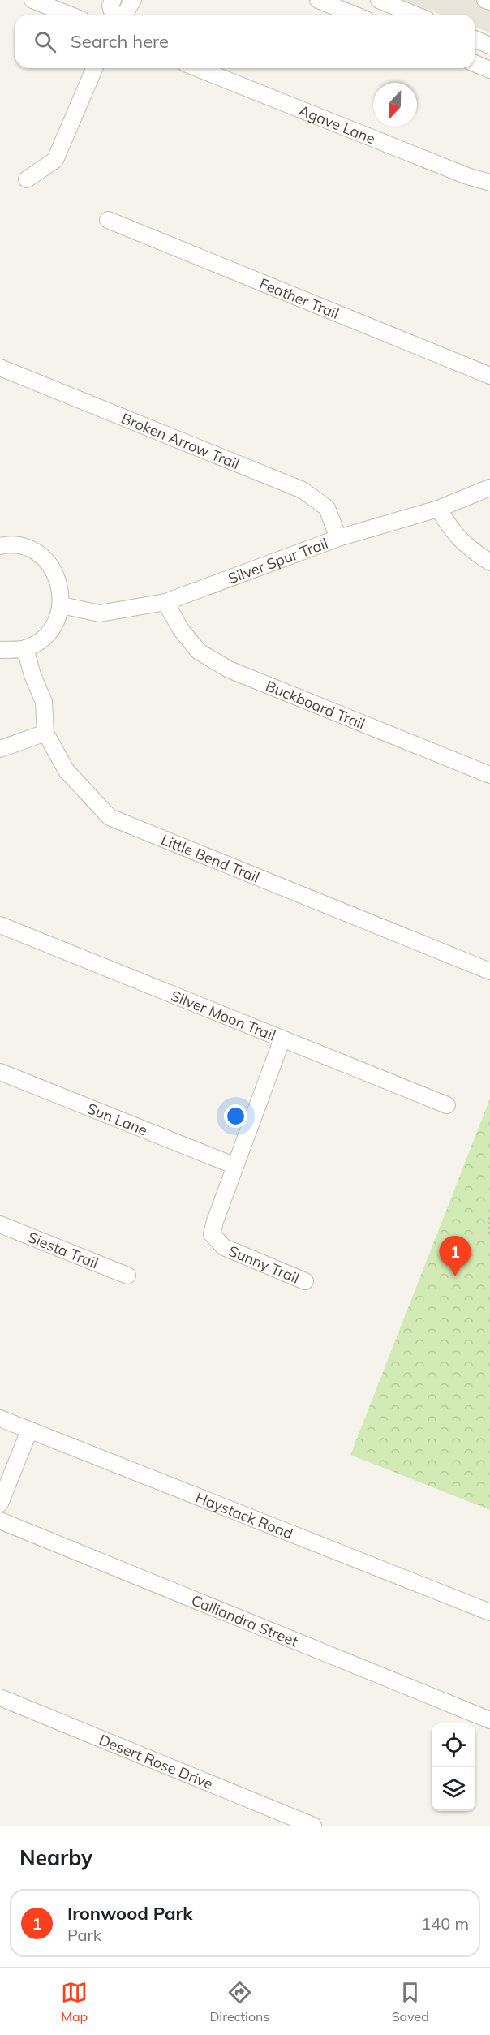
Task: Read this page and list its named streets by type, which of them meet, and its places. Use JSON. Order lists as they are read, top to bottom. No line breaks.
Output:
{"streets":{"street":["Agave Lane","Feather Trail","Broken Arrow Trail","Silver Spur Trail","Buckboard Trail","Little Bend Trail","Silver Moon Trail","Sun Lane","Siesta Trail","Sunny Trail","Haystack Road","Calliandra Street","Desert Rose Drive"]},"crossings":[["Broken Arrow Trail","Silver Spur Trail"],["Silver Spur Trail","Buckboard Trail"],["Sun Lane","Sunny Trail"]],"north":"bottom","page":{"search":"Search here","pins":"1","heading":"Nearby","list":[{"mark":"1","name":"Ironwood Park","note":"Park","value":"140 m"}],"nav":["Map","Directions","Saved"]}}
